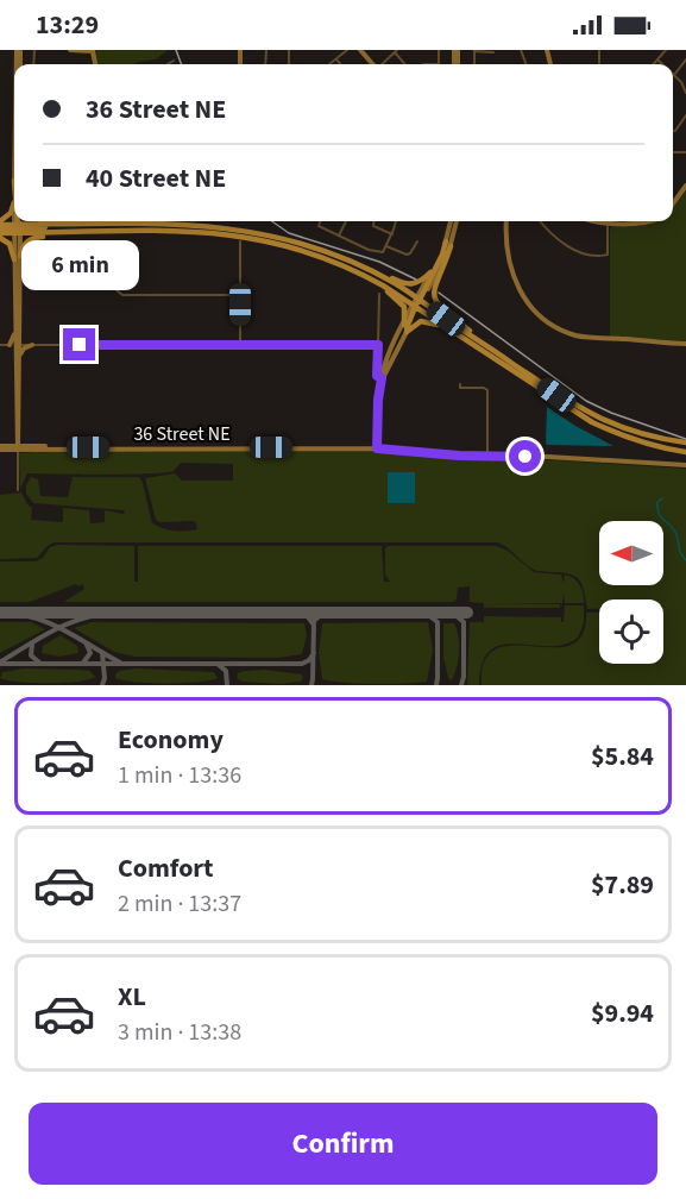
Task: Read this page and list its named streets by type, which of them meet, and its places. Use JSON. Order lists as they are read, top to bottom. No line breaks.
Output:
{"streets":{"street":["36 Street NE"]},"north":"left","page":{"status":"13:29","banner":["36 Street NE","40 Street NE"],"bubble":"6 min","list":[{"name":"Economy","note":"1 min · 13:36","value":"$5.84"},{"name":"Comfort","note":"2 min · 13:37","value":"$7.89"},{"name":"XL","note":"3 min · 13:38","value":"$9.94"}],"buttons":"Confirm"}}
